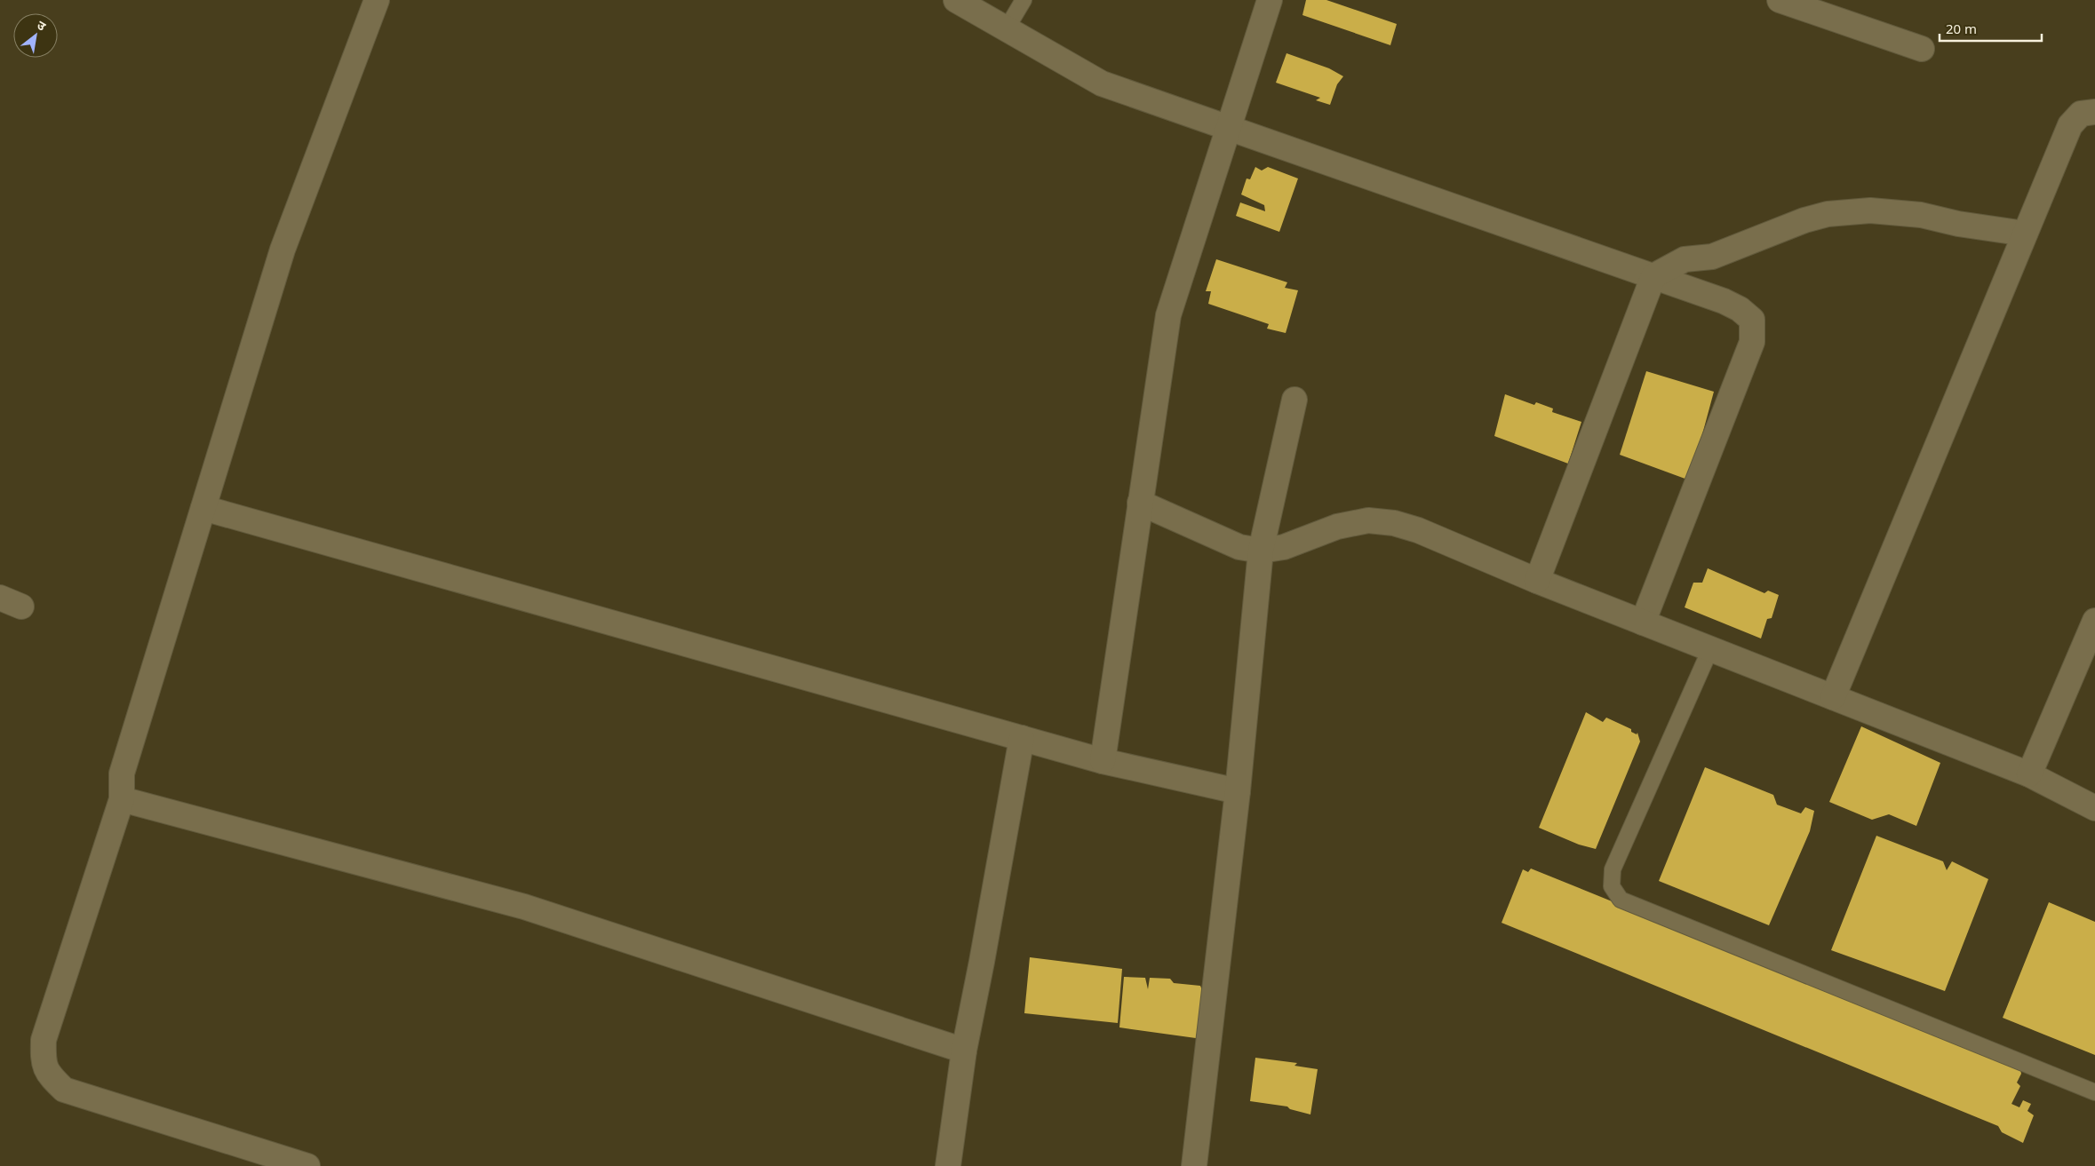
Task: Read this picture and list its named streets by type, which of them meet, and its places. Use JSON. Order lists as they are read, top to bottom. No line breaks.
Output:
{"scale_bar":"20 m","north":"top right"}
